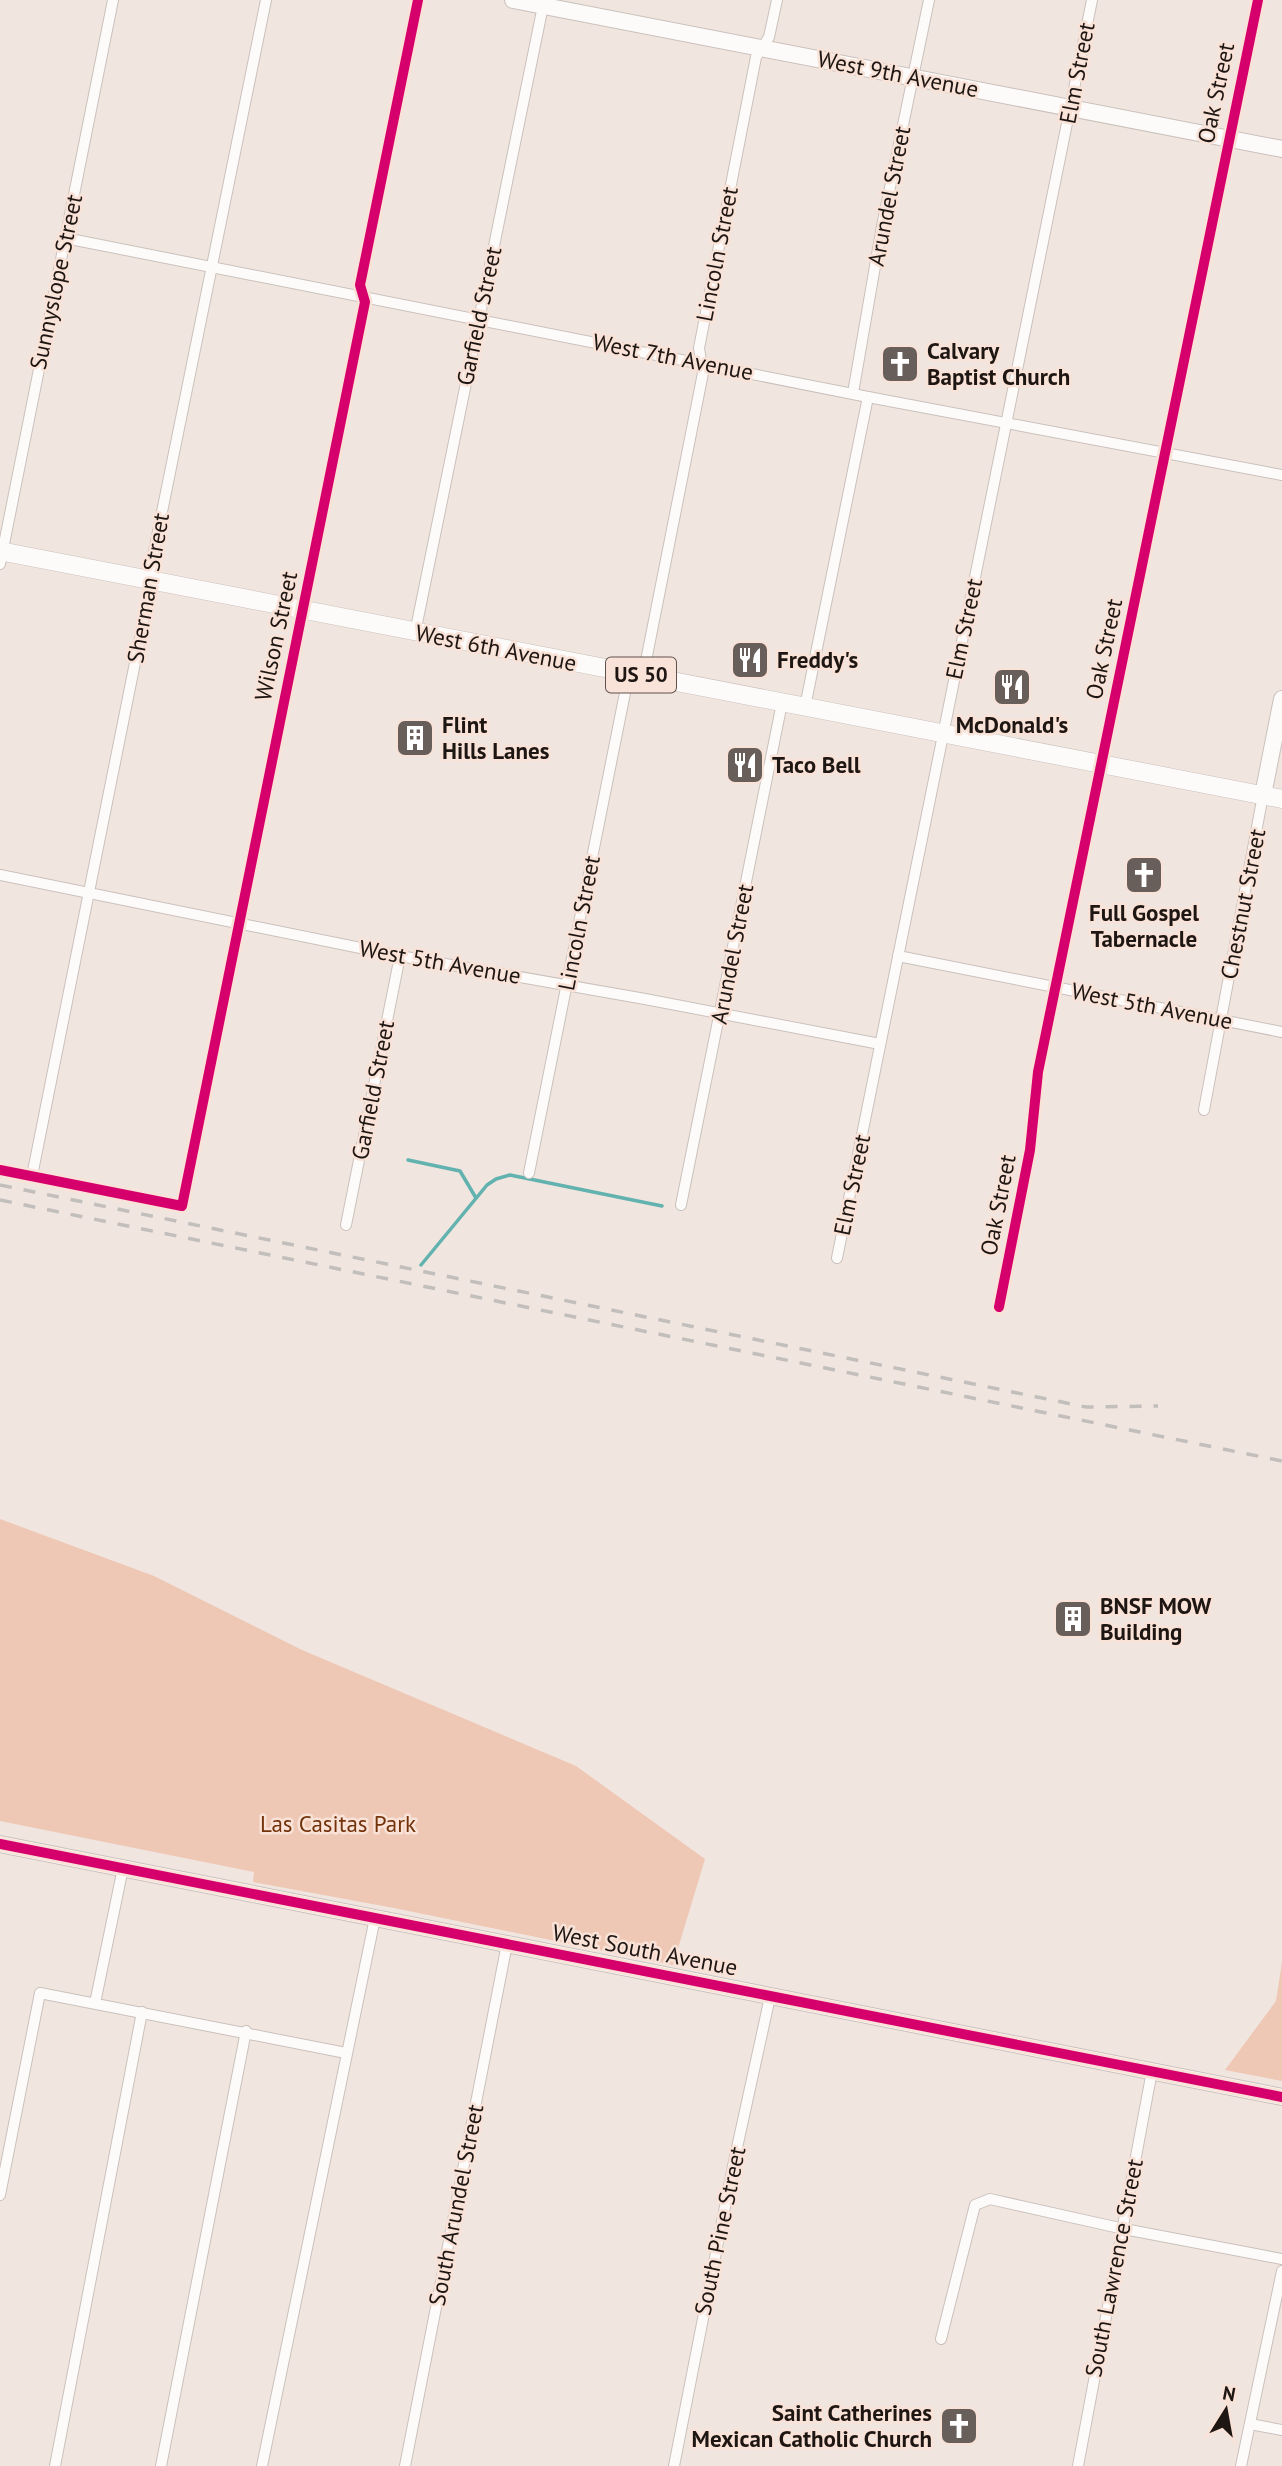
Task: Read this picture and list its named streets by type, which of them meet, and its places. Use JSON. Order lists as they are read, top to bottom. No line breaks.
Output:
{"streets":{"main road":["West 9th Avenue","West 6th Avenue","US 50","Chestnut Street","West South Avenue"],"street":["Elm Street","Oak Street","Arundel Street","Lincoln Street","Sunnyslope Street","Garfield Street","West 7th Avenue","Sherman Street","Wilson Street","West 5th Avenue","South Arundel Street","South Pine Street","South Lawrence Street"]},"crossings":[["Elm Street","West 9th Avenue"],["Elm Street","West 7th Avenue"],["Elm Street","West 6th Avenue"],["Elm Street","West 5th Avenue"],["West 9th Avenue","Oak Street"],["West 9th Avenue","Arundel Street"],["West 9th Avenue","Lincoln Street"],["West 9th Avenue","Garfield Street"],["Oak Street","West 7th Avenue"],["Oak Street","West 6th Avenue"],["Oak Street","West 5th Avenue"],["Arundel Street","West 7th Avenue"],["Arundel Street","West 6th Avenue"],["Arundel Street","West 5th Avenue"],["Lincoln Street","West 7th Avenue"],["Lincoln Street","West 6th Avenue"],["Lincoln Street","West 5th Avenue"],["Sunnyslope Street","West 7th Avenue"],["Sunnyslope Street","West 6th Avenue"],["Garfield Street","West 7th Avenue"],["Garfield Street","West 6th Avenue"],["Garfield Street","West 5th Avenue"],["West 7th Avenue","Sherman Street"],["West 7th Avenue","Wilson Street"],["Sherman Street","Wilson Street"],["Sherman Street","West 6th Avenue"],["Sherman Street","West 5th Avenue"],["Wilson Street","West 6th Avenue"],["Wilson Street","West 5th Avenue"],["West 6th Avenue","Chestnut Street"],["Chestnut Street","West 5th Avenue"],["West South Avenue","South Arundel Street"],["West South Avenue","South Pine Street"],["West South Avenue","South Lawrence Street"]],"parks":["Las Casitas Park"],"places":{"church":["Calvary Baptist Church","Full Gospel Tabernacle","Saint Catherines Mexican Catholic Church"],"restaurant":["Freddy's","McDonald's","Taco Bell"],"building":["Flint Hills Lanes","BNSF MOW Building"]},"north":"top"}
